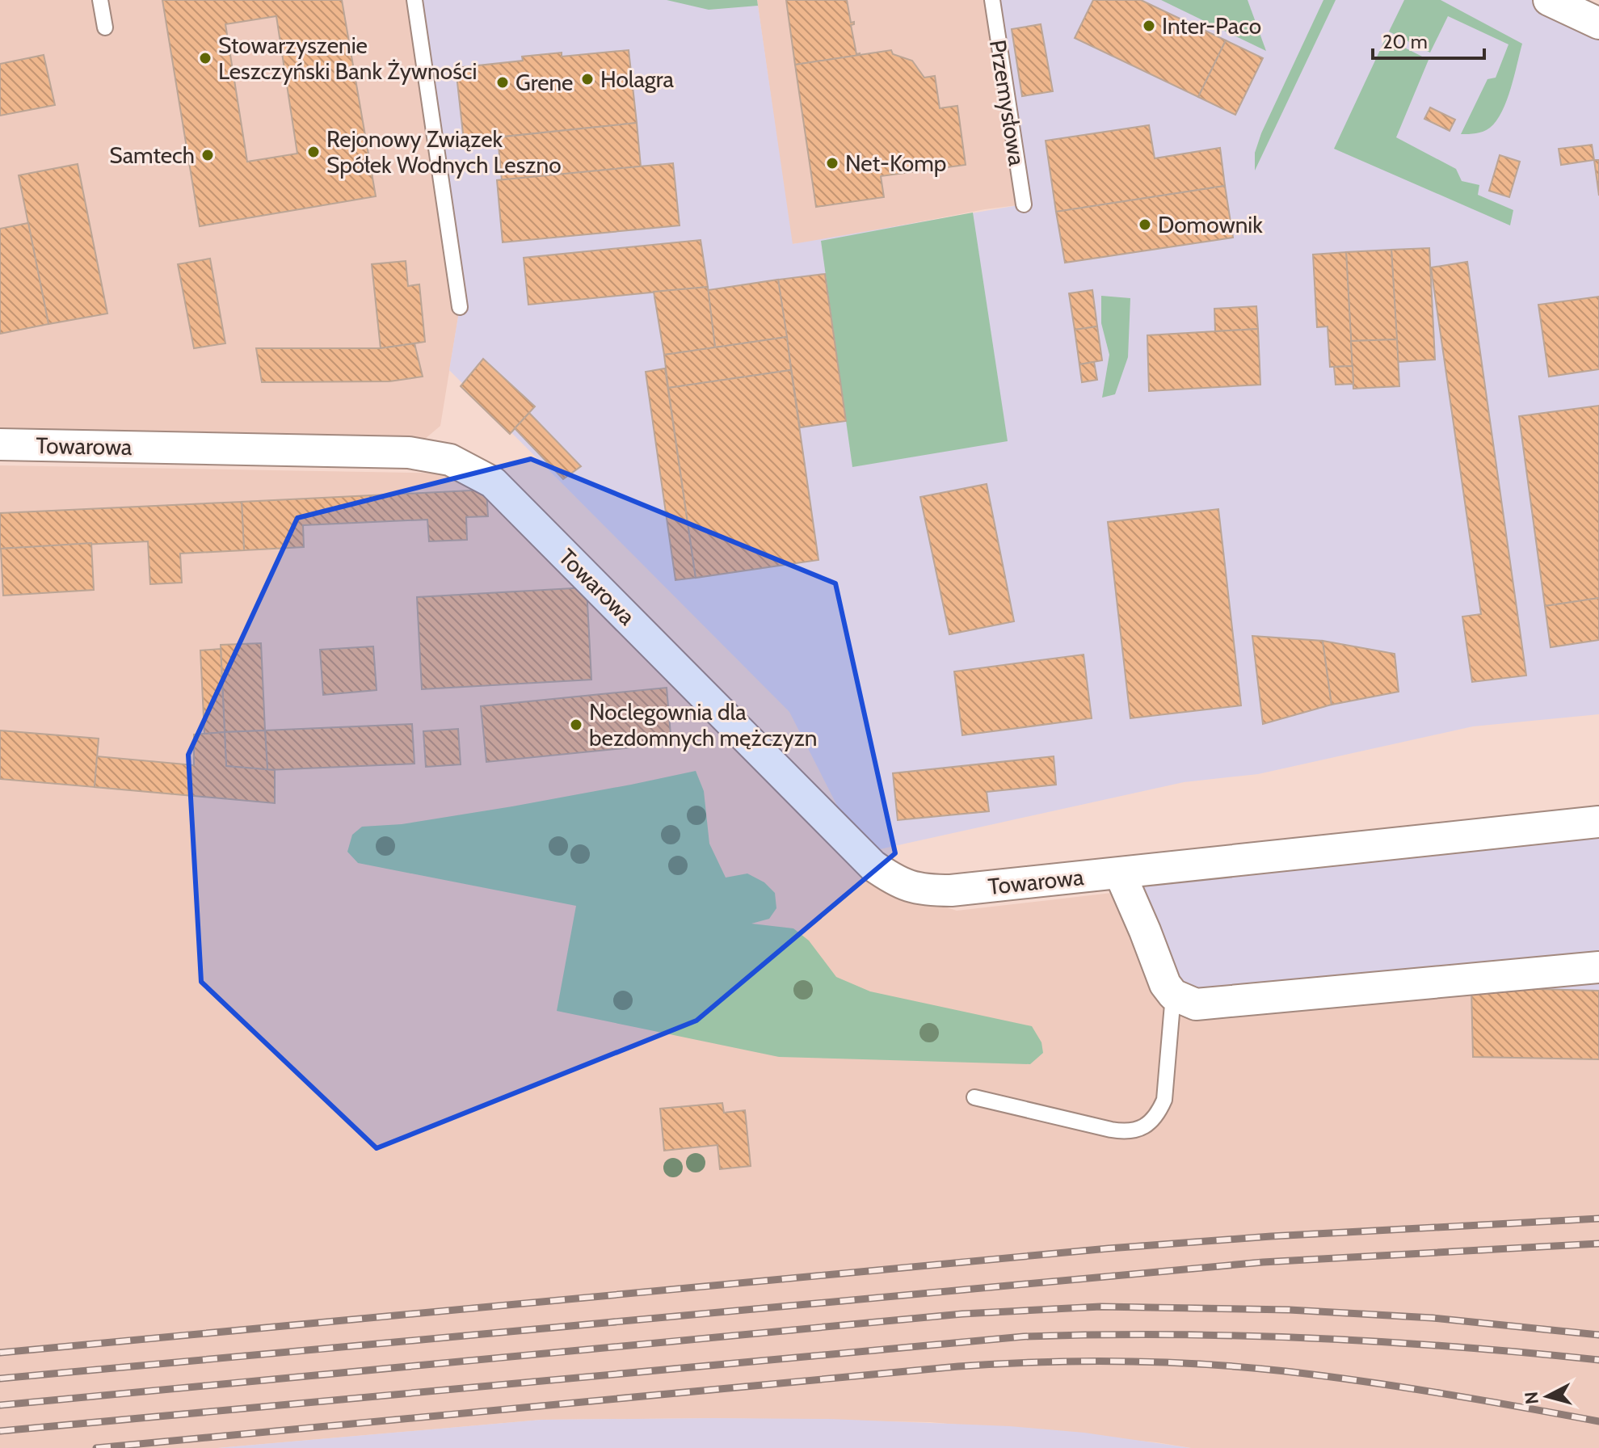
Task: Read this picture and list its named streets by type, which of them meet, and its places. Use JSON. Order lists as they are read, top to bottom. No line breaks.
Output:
{"streets":{"street":["Towarowa"],"lane":["Przemysłowa"]},"places":["Inter-Paco","Stowarzyszenie Leszczyński Bank Żywności","Holagra","Grene","Rejonowy Związek Spółek Wodnych Leszno","Samtech","Net-Komp","Domownik","Noclegownia dla bezdomnych mężczyzn"],"scale_bar":"20 m","north":"left"}
